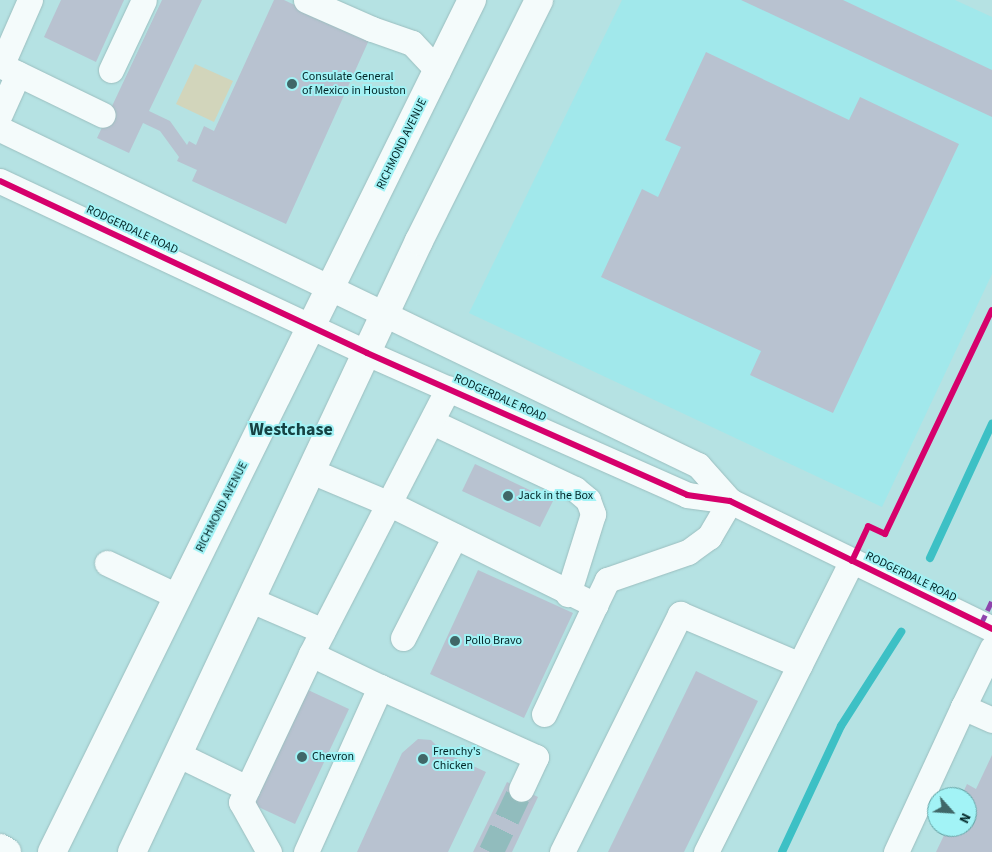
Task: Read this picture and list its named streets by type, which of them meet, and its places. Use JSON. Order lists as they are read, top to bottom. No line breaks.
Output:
{"streets":{"main road":["RICHMOND AVENUE"],"street":["RODGERDALE ROAD"]},"crossings":[["RICHMOND AVENUE","RODGERDALE ROAD"]],"districts":["Westchase"],"places":["Consulate General of Mexico in Houston","Jack in the Box","Pollo Bravo","Chevron","Frenchy's Chicken"],"north":"bottom right"}
